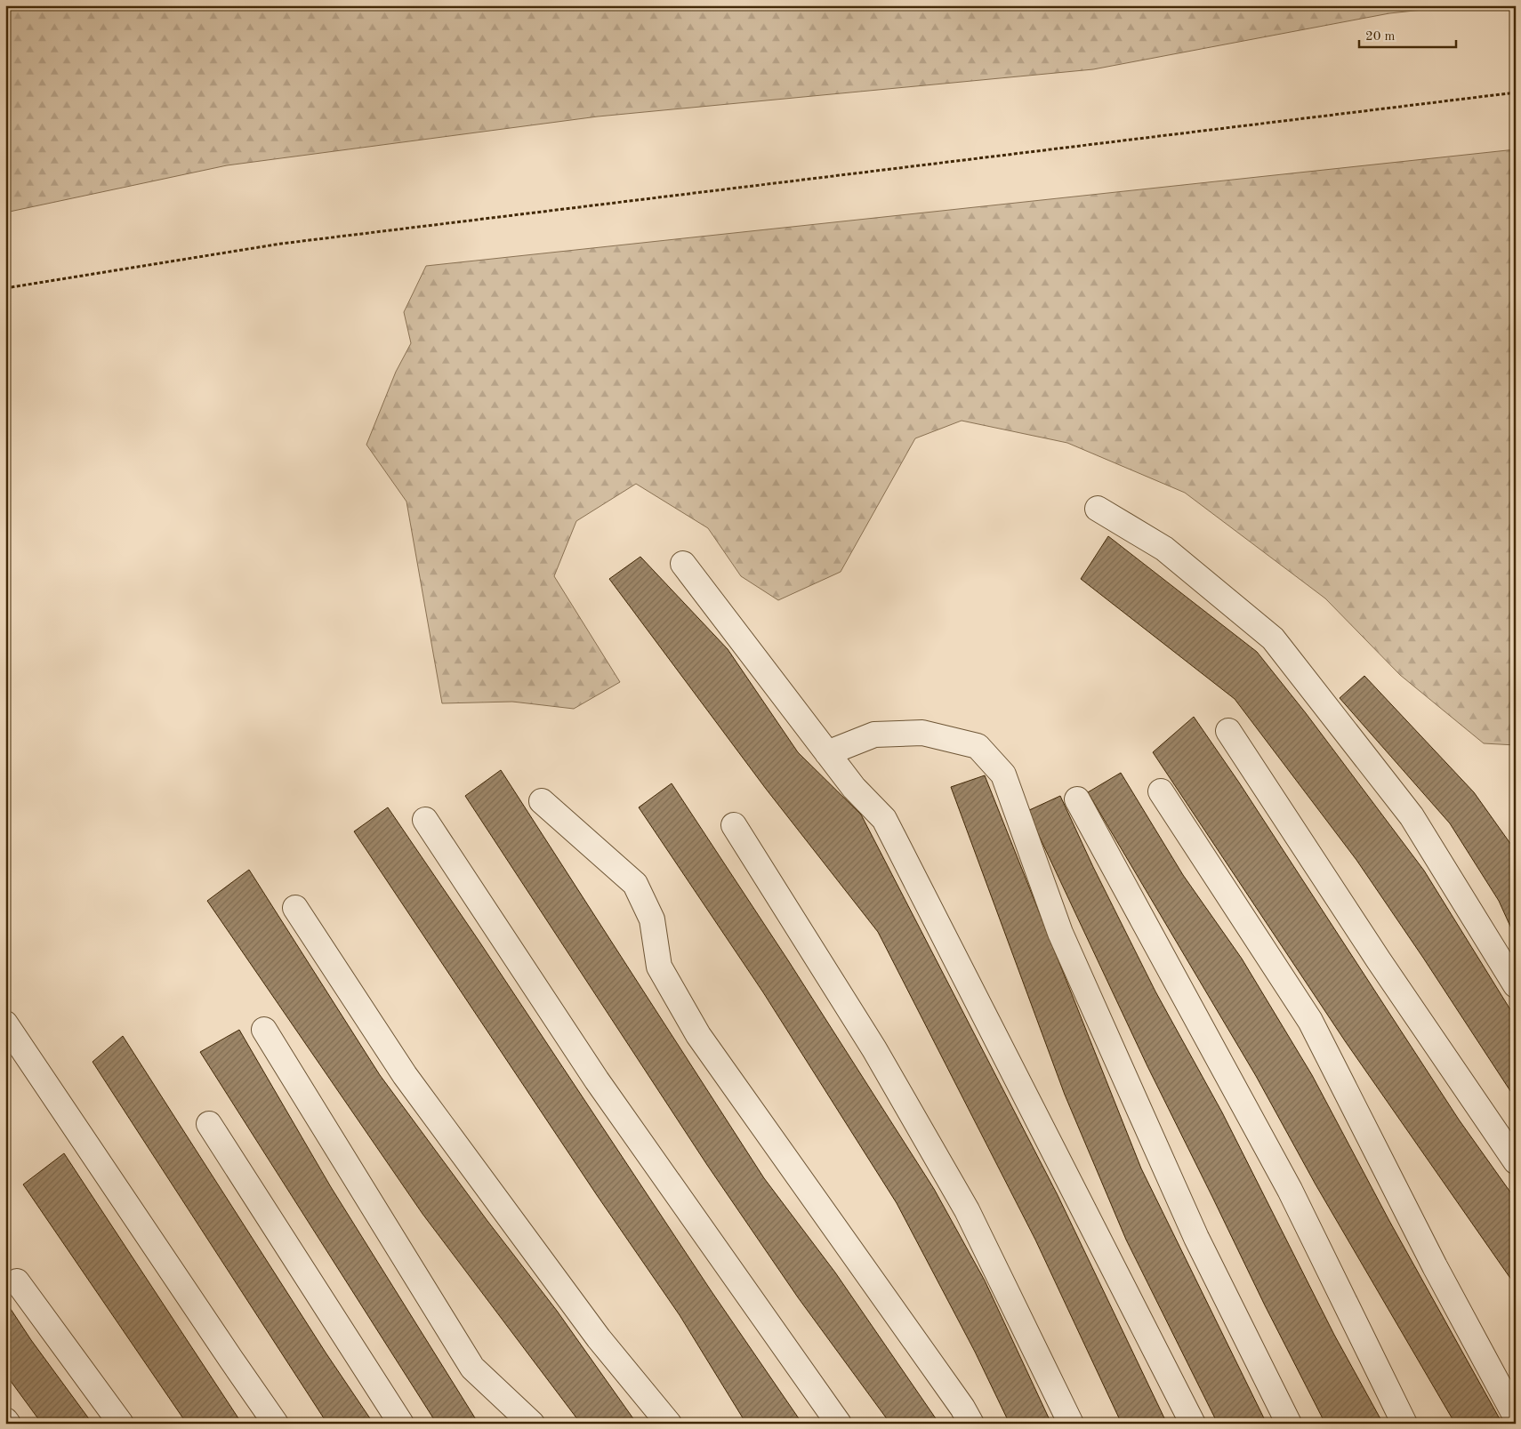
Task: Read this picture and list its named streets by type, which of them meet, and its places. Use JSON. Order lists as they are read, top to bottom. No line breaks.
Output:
{"scale_bar":"20 m"}
